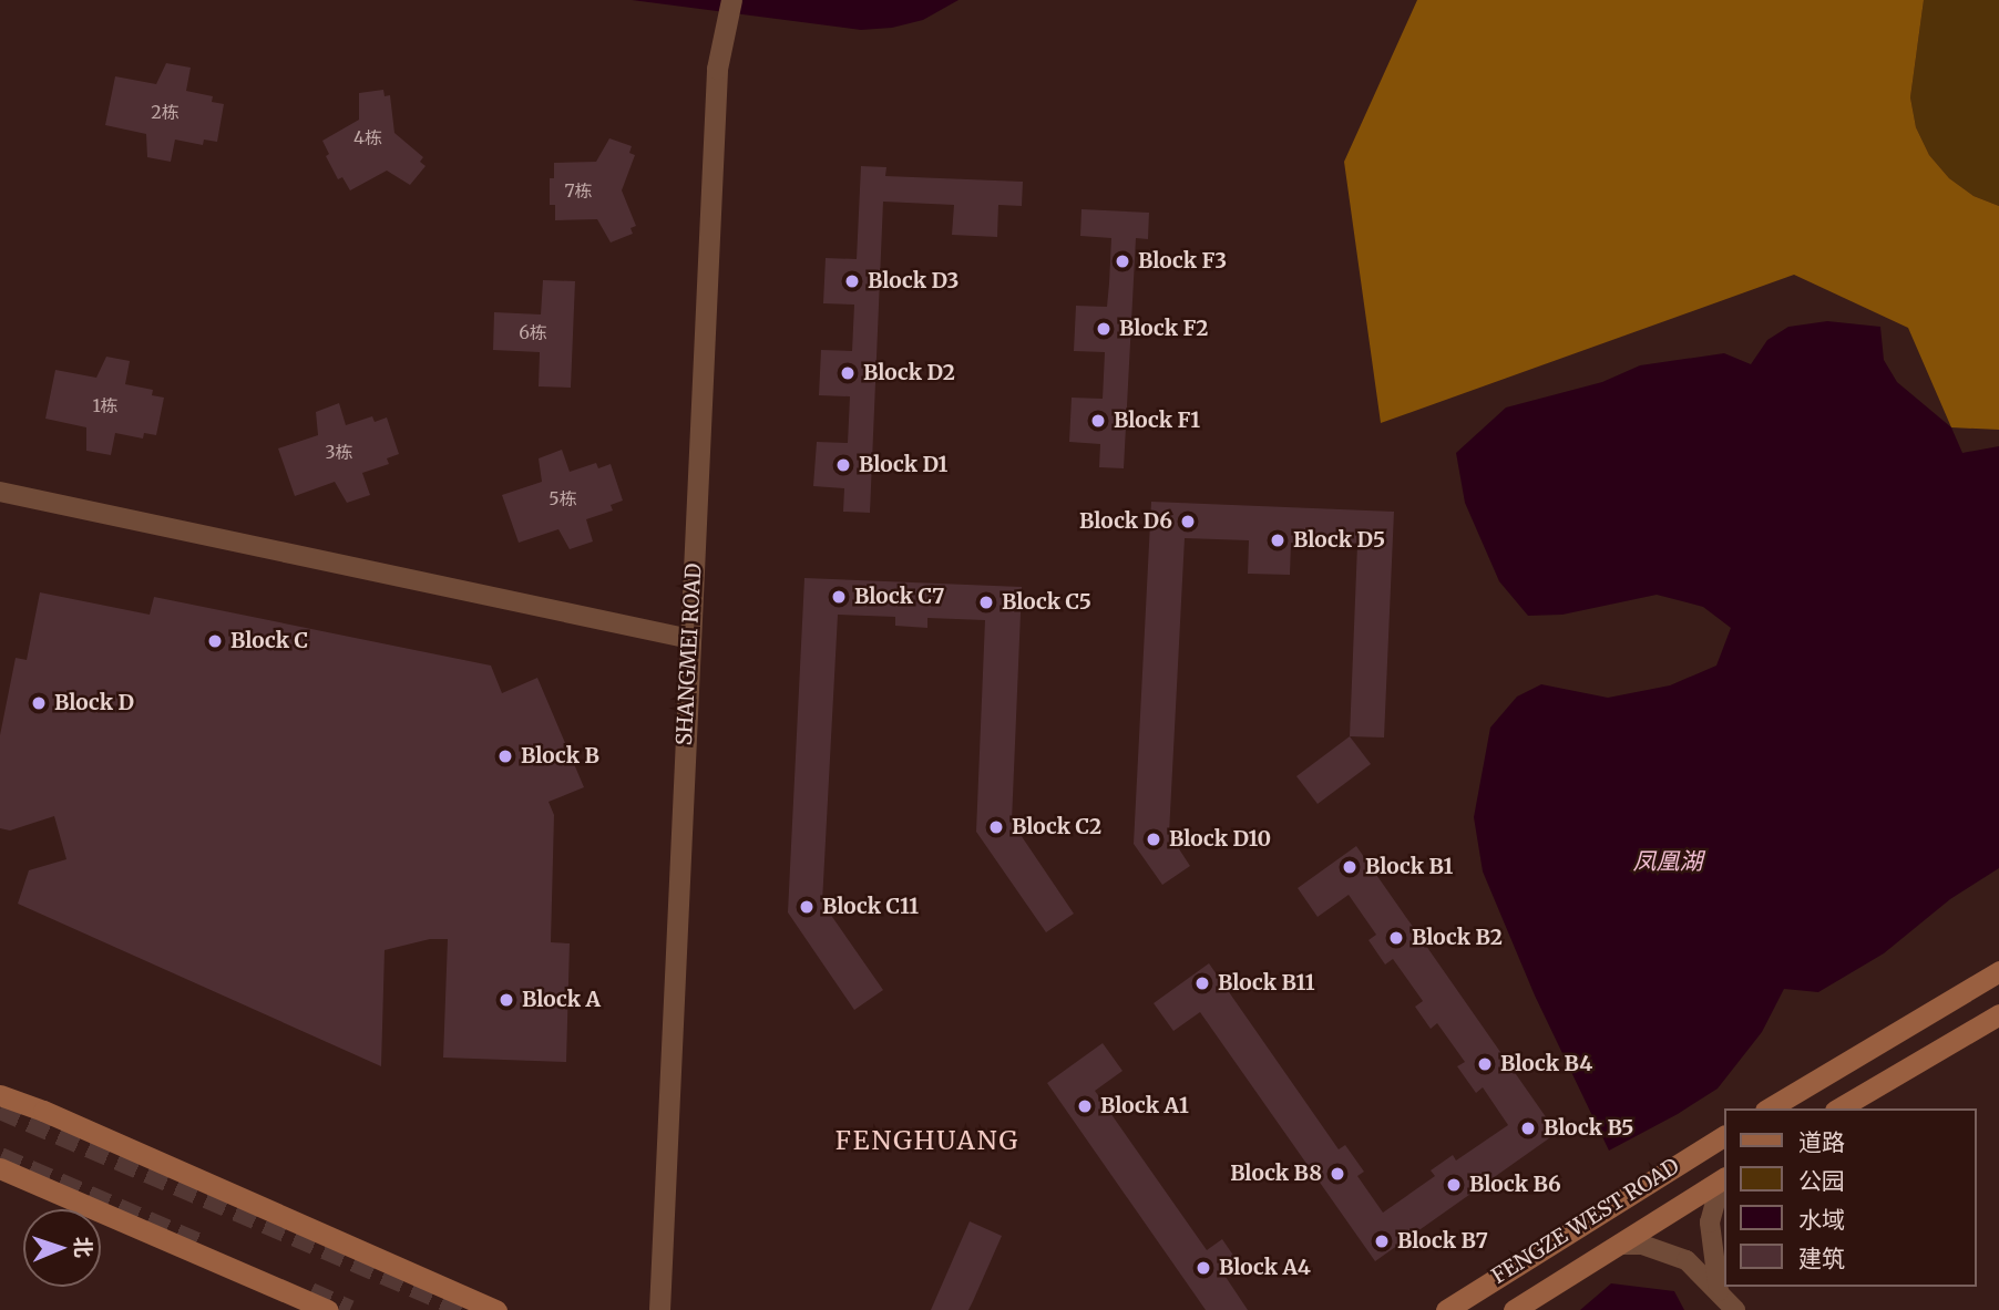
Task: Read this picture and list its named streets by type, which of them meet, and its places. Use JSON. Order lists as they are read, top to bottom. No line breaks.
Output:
{"streets":{"main road":["FENGZE WEST ROAD"],"street":["SHANGMEI ROAD"]},"districts":["FENGHUANG"],"water":["凤凰湖"],"places":["Block F3","Block D3","Block F2","Block D2","Block F1","Block D1","Block D6","Block D5","Block C7","Block C5","Block C","Block D","Block B","Block C2","Block D10","Block B1","Block C11","Block B2","Block B11","Block A","Block B4","Block A1","Block B5","Block B8","Block B6","Block B7","Block A4"],"house_numbers":["2栋","4栋","7栋","6栋","1栋","3栋","5栋"],"legend":["道路","公园","水域","建筑"],"north":"right"}
